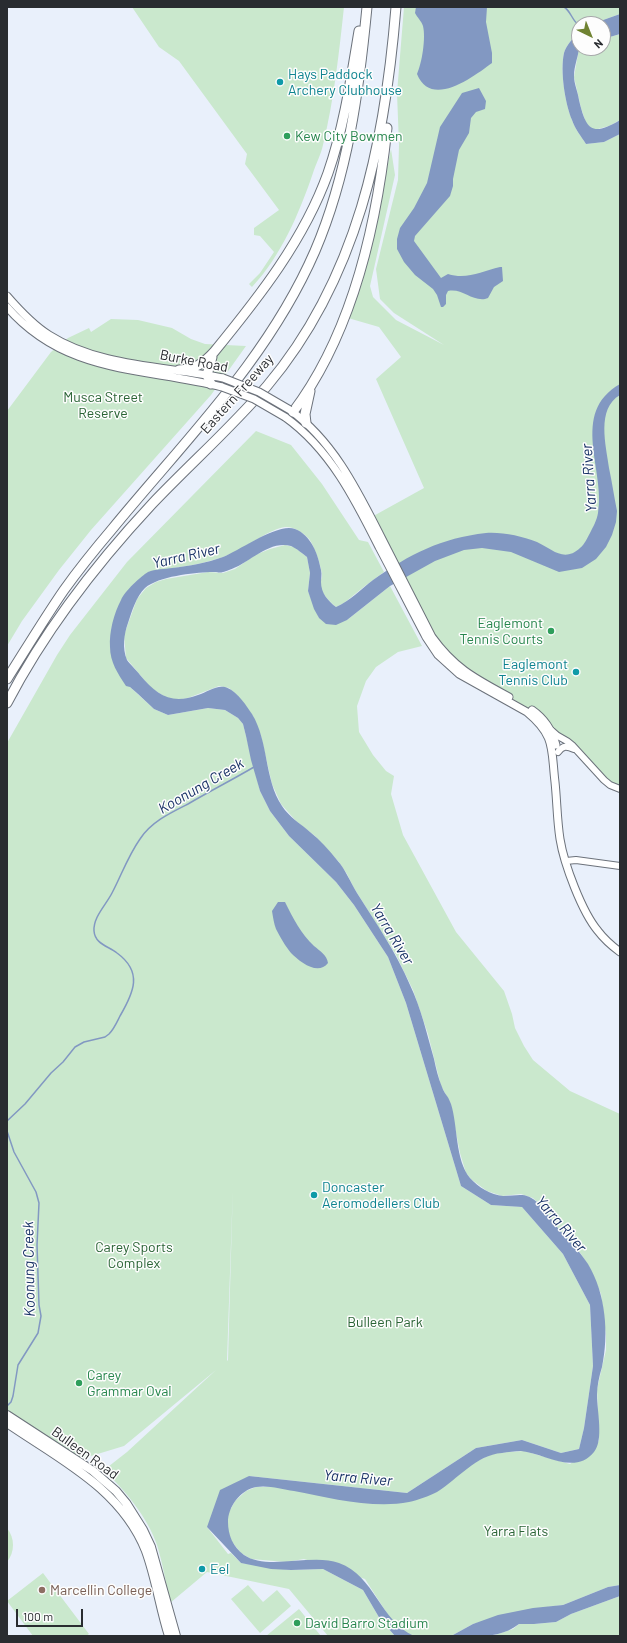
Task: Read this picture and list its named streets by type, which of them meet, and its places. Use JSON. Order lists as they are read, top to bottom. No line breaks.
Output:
{"streets":{"highway":["Eastern Freeway","Bulleen Road"],"main road":["Burke Road"]},"water":["Yarra River","Koonung Creek"],"parks":["Musca Street Reserve","Carey Sports Complex","Bulleen Park","Yarra Flats"],"places":["Hays Paddock Archery Clubhouse","Kew City Bowmen","Eaglemont Tennis Courts","Eaglemont Tennis Club","Doncaster Aeromodellers Club","Carey Grammar Oval","Eel","Marcellin College","David Barro Stadium"],"scale_bar":"100 m","north":"bottom right"}
